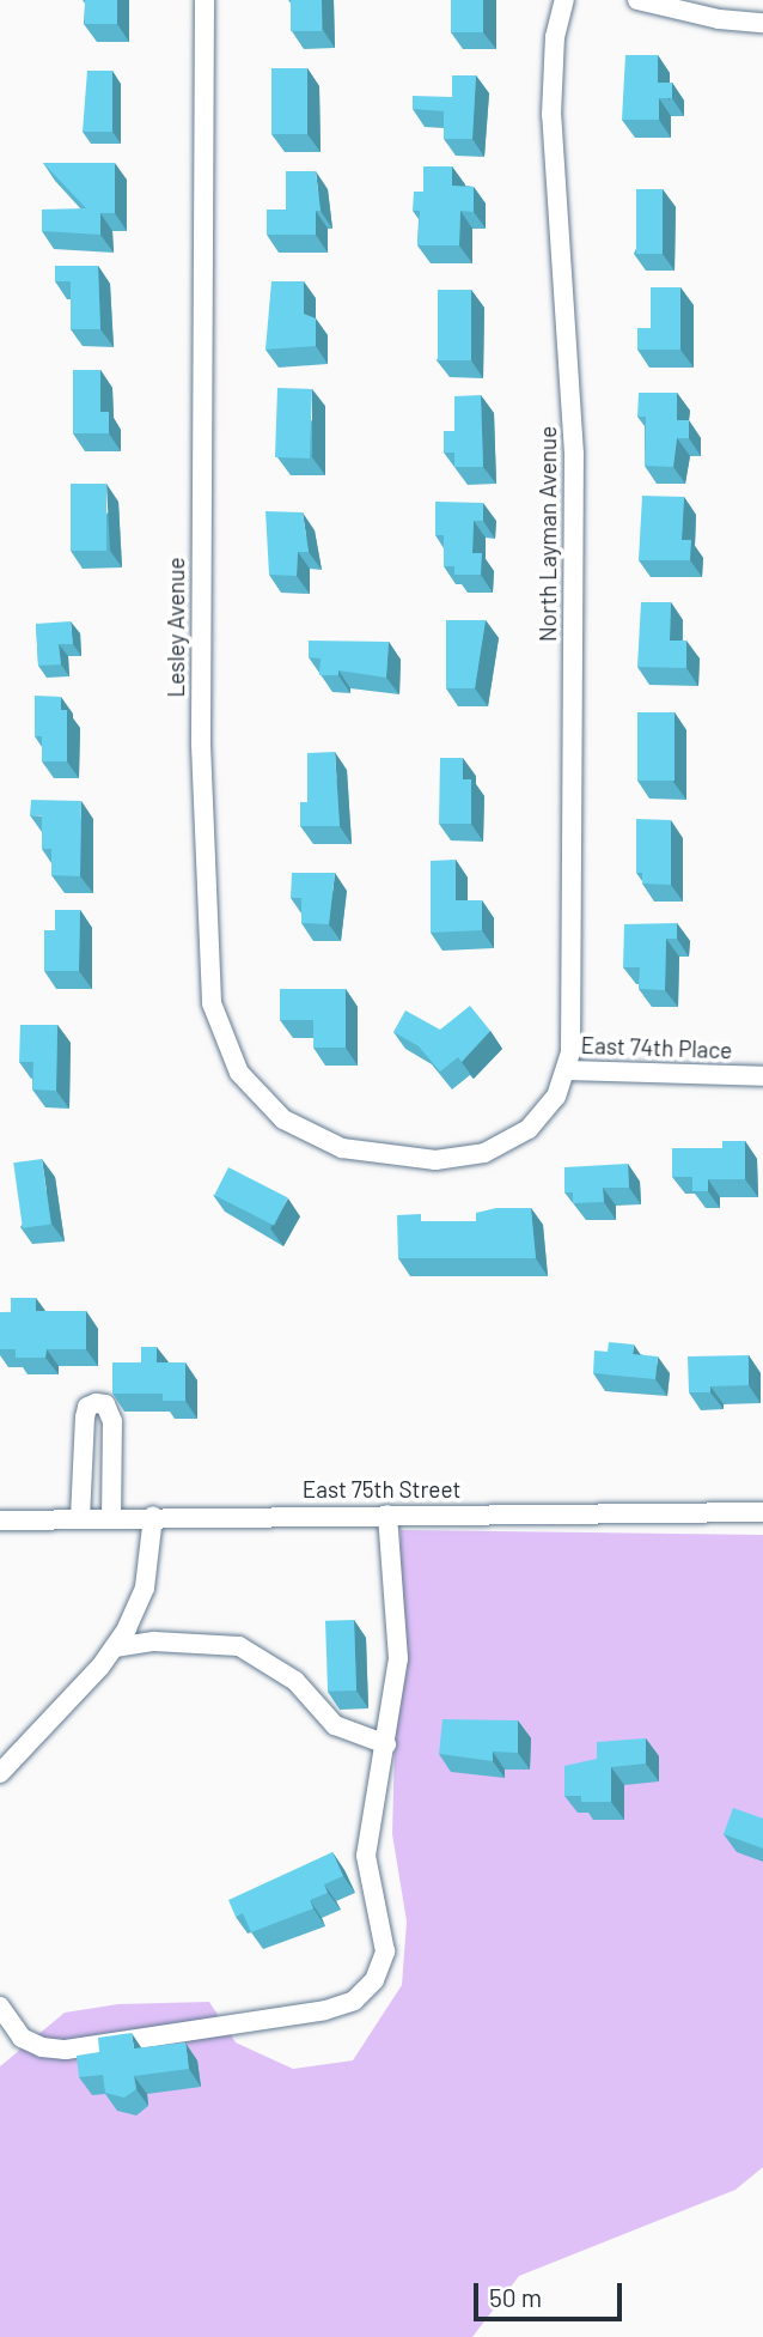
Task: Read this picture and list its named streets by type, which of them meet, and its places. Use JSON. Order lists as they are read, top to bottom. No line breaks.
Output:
{"streets":{"street":["North Layman Avenue","Lesley Avenue","East 74th Place","East 75th Street"]},"crossings":[["North Layman Avenue","East 74th Place"],["Lesley Avenue","East 74th Place"]],"scale_bar":"50 m"}
